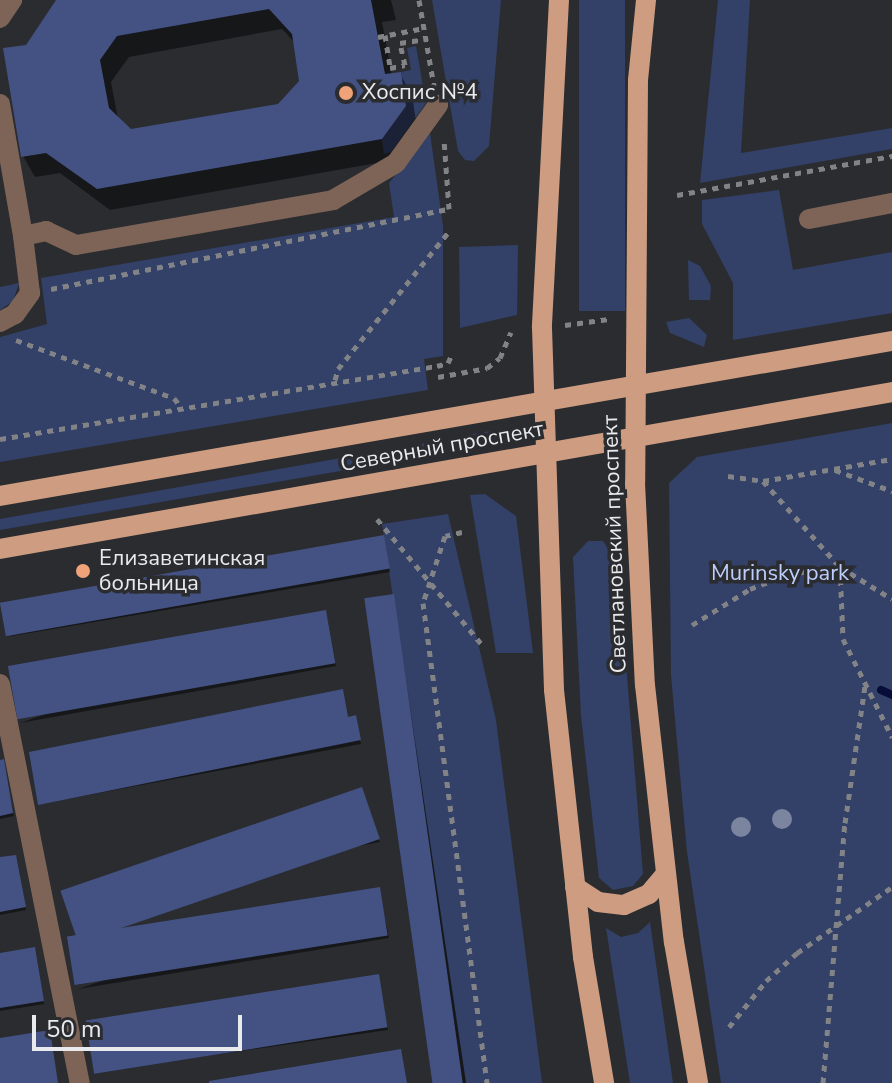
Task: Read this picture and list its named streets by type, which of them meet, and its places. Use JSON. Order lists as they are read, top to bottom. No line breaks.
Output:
{"streets":{"main road":["Северный проспект","Светлановский проспект"]},"crossings":[["Северный проспект","Светлановский проспект"]],"parks":["Murinsky park"],"places":["Хоспис №4","Елизаветинская больница"],"scale_bar":"50 m"}
